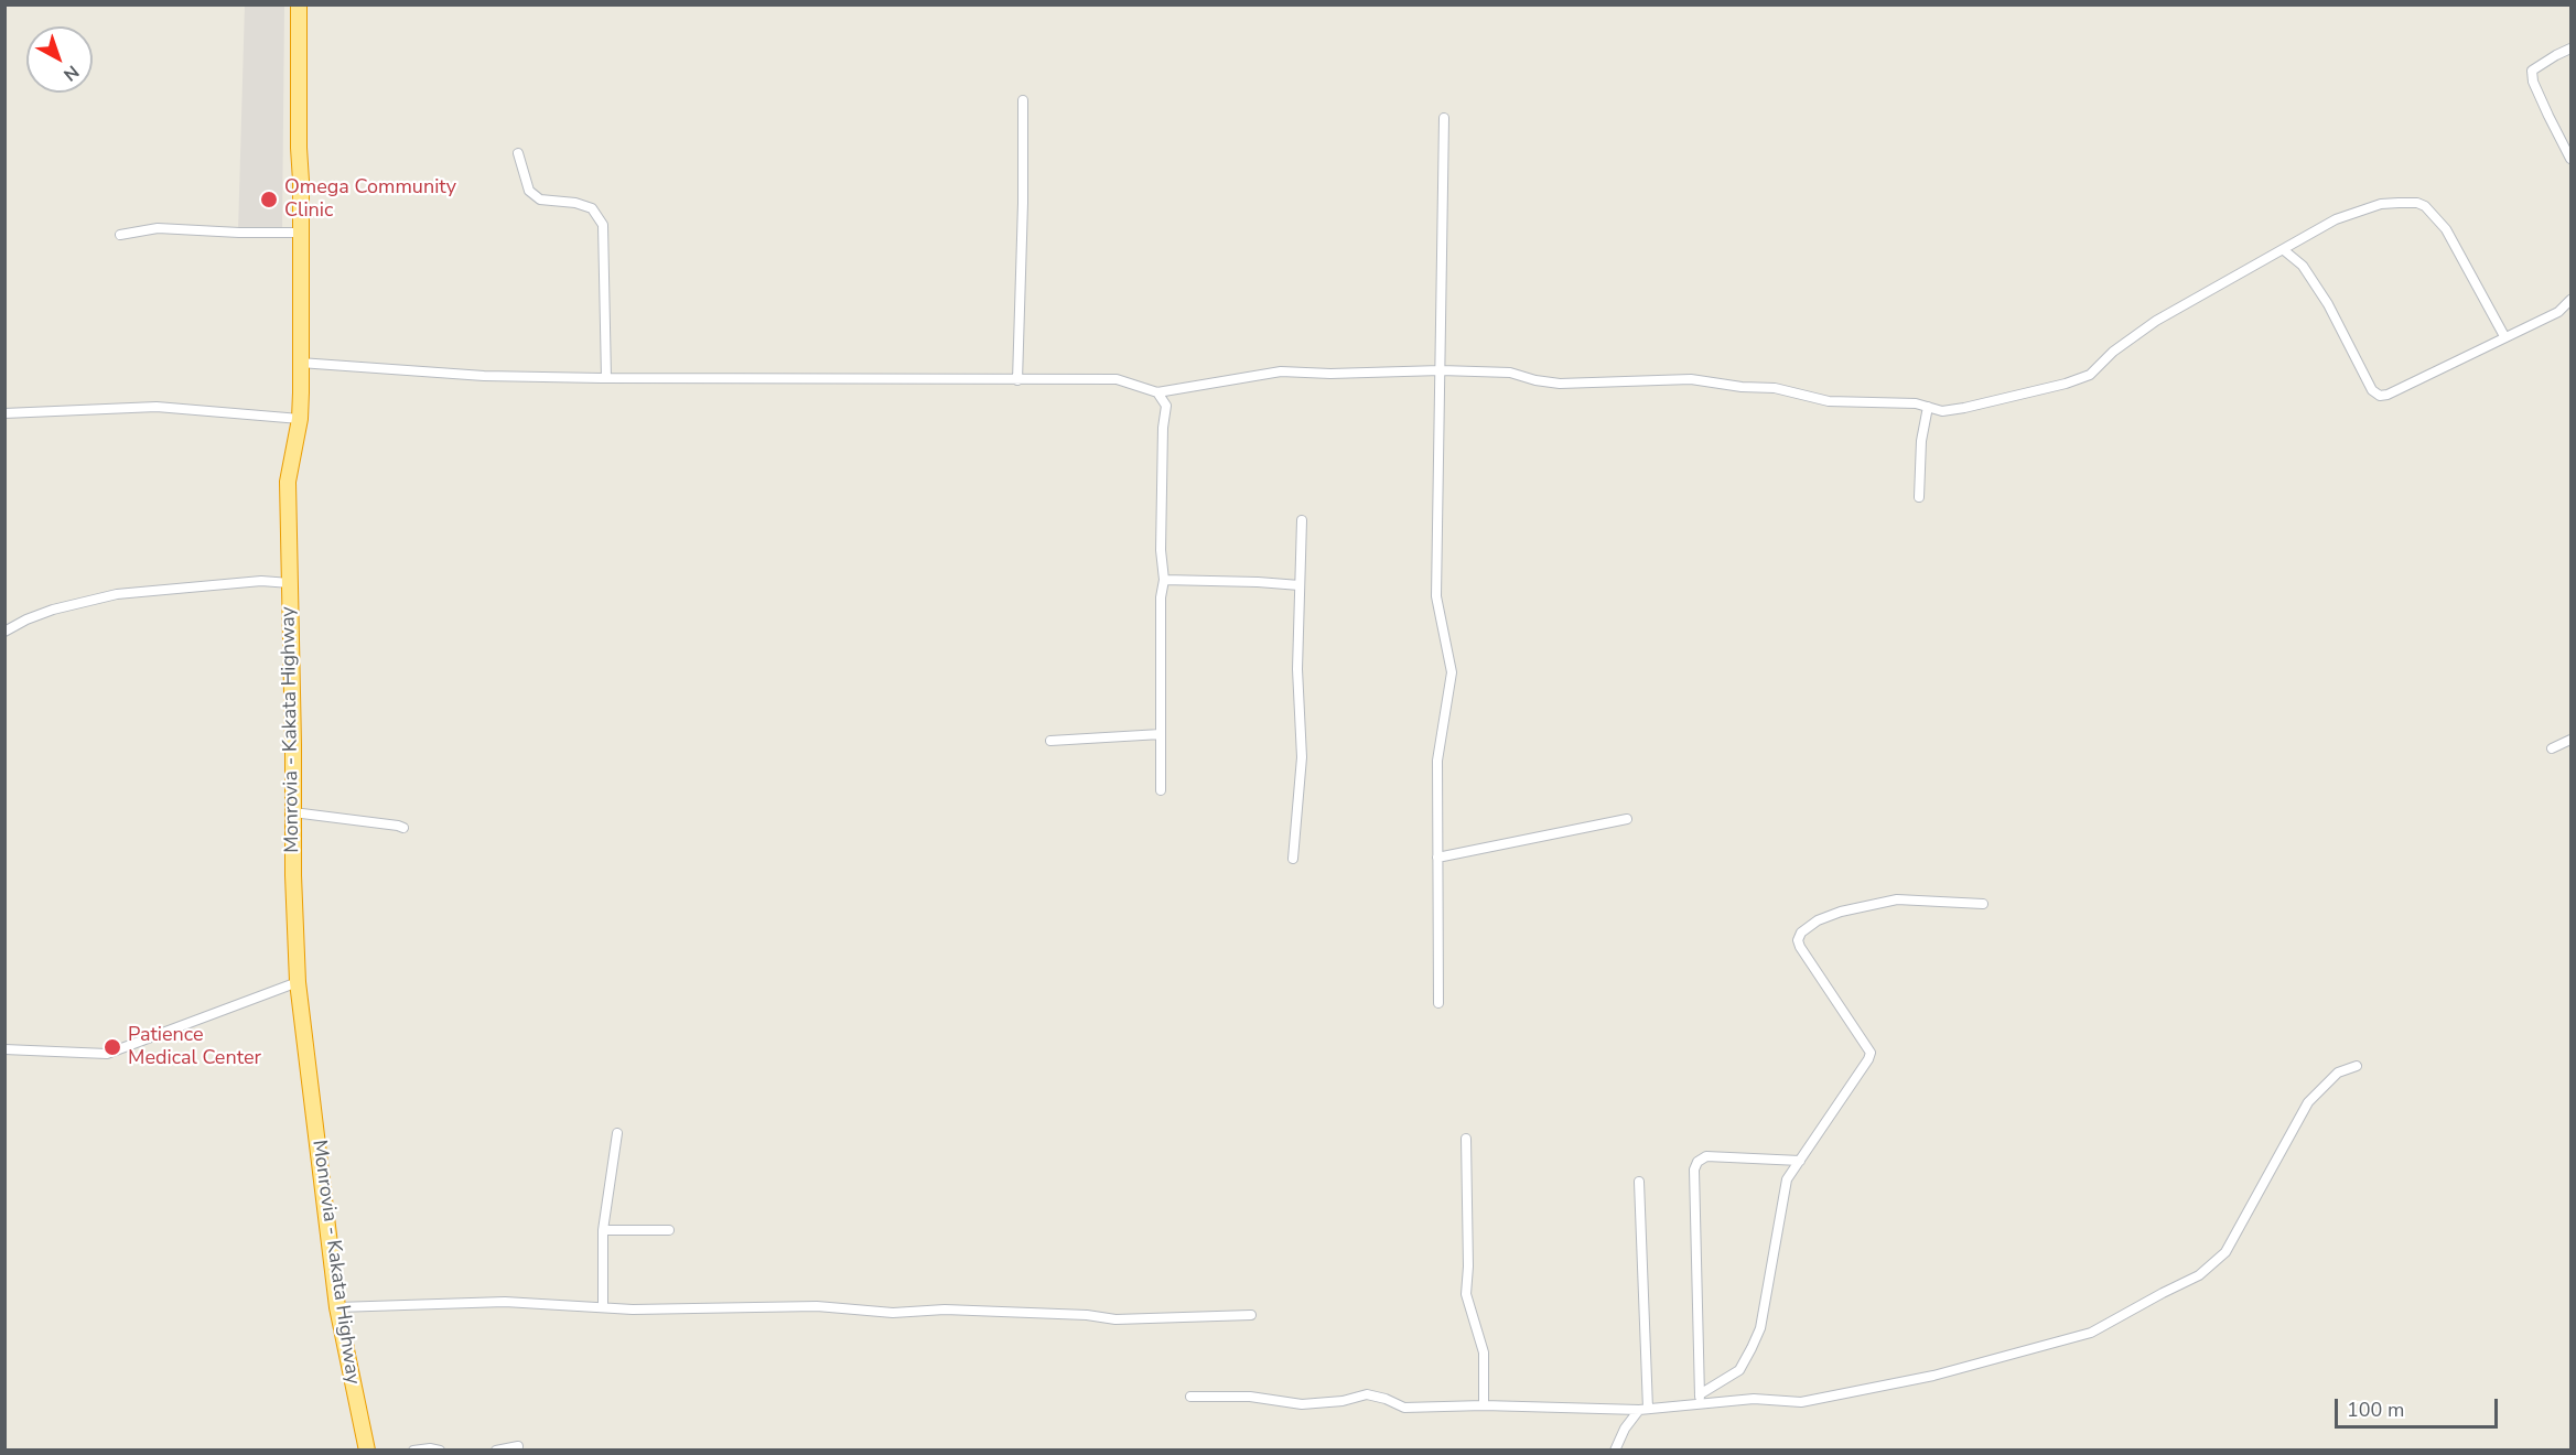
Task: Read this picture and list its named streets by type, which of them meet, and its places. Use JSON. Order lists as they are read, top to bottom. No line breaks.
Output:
{"streets":{"highway":["Monrovia - Kakata Highway"]},"places":["Omega Community Clinic","Patience Medical Center"],"scale_bar":"100 m","north":"bottom right"}
